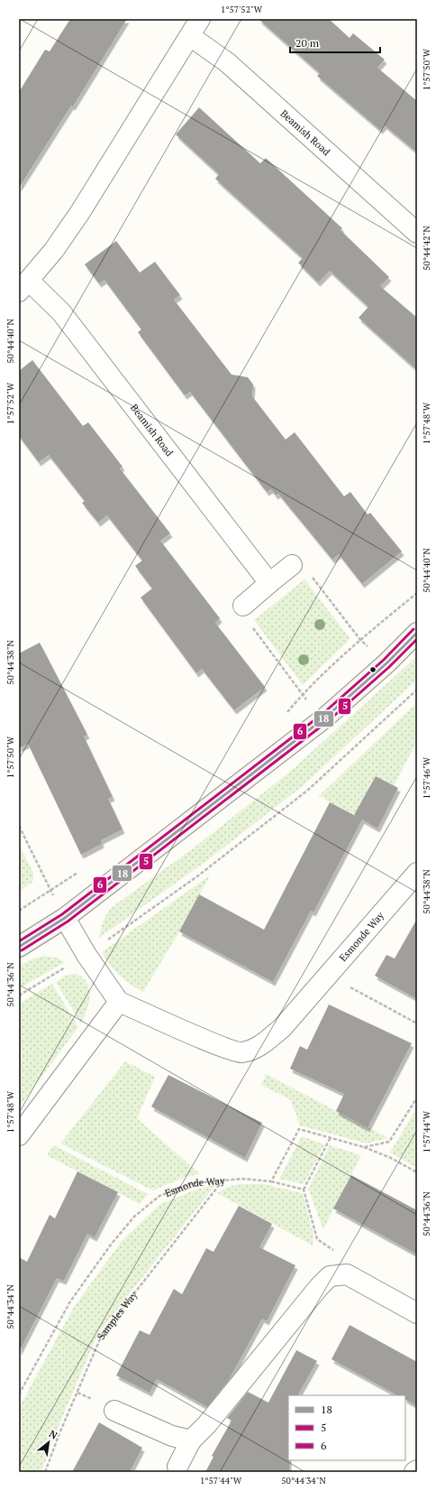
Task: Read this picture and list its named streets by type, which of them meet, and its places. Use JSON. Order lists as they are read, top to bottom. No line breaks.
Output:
{"streets":{"street":["Beamish Road","Esmonde Way"],"path":["Samples Way"]},"crossings":[["Esmonde Way","Samples Way"]],"lines":["transit line 6","transit line 18","transit line 5"],"legend":["18","5","6"],"scale_bar":"20 m","north":"top right","coordinates":["1°57'52\"W","1°57'50\"W","50°44'42\"N","50°44'40\"N","1°57'48\"W","50°44'38\"N","1°57'46\"W","50°44'36\"N","1°57'44\"W","50°44'34\"N"]}
